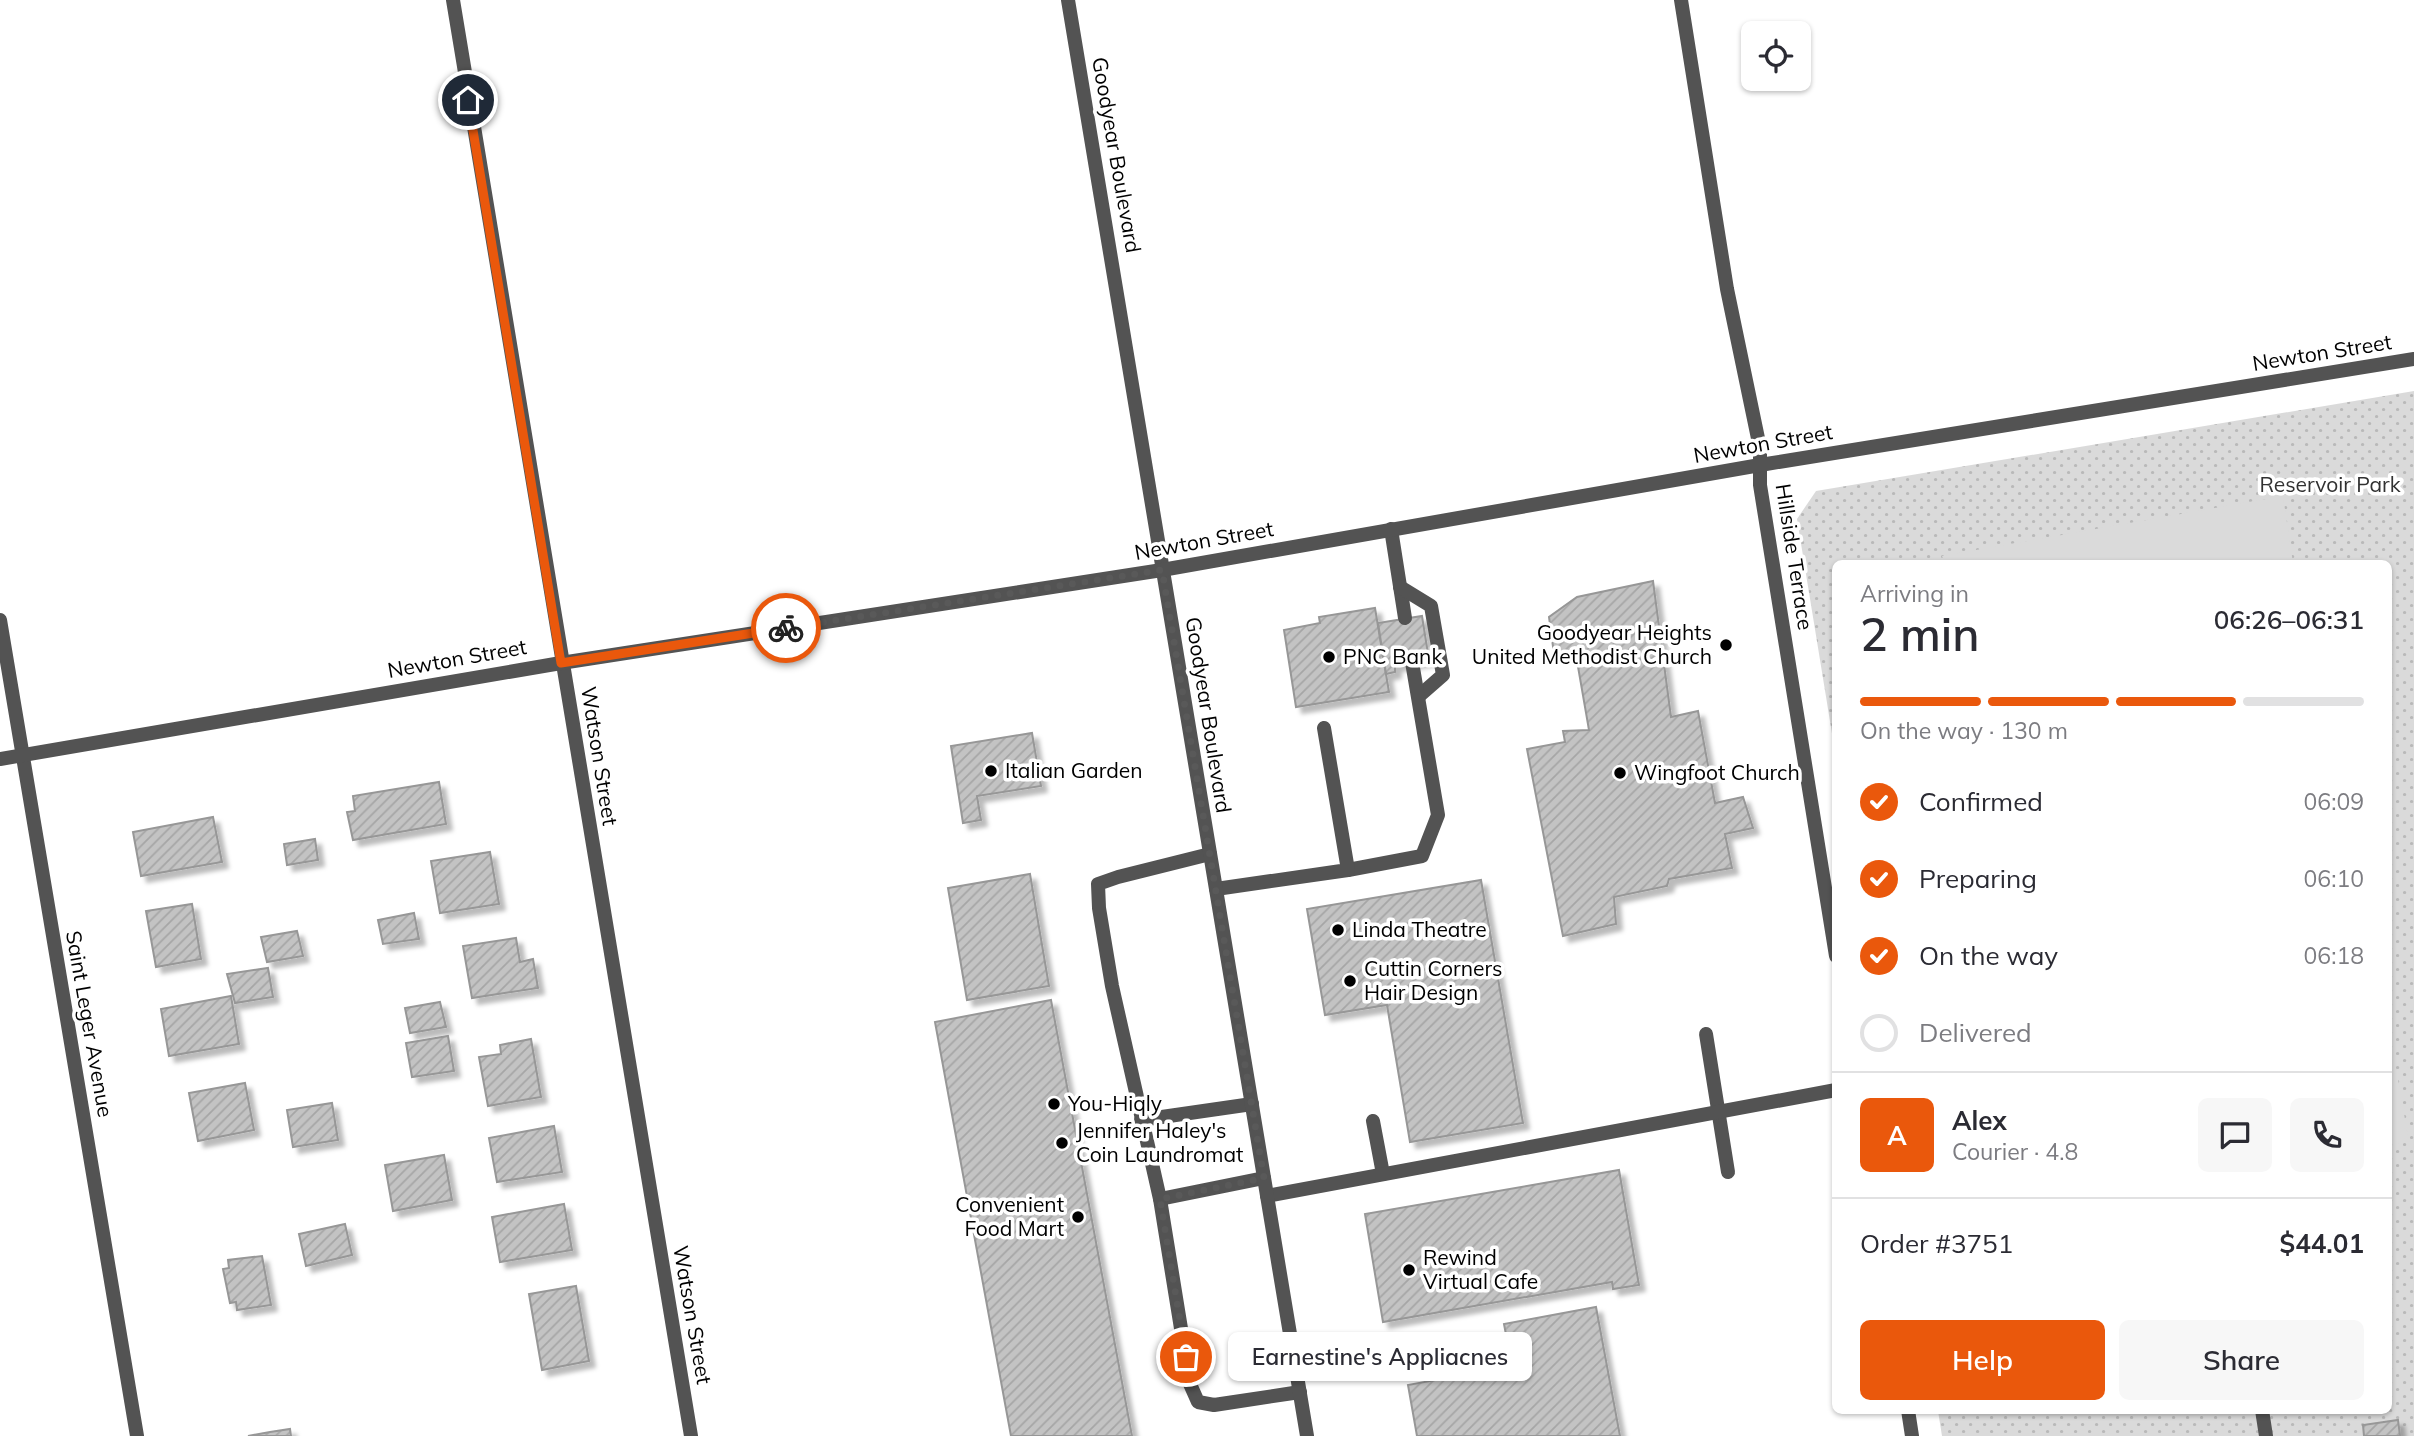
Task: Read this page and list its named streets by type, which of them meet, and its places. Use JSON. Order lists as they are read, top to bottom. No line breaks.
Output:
{"streets":{"street":["Goodyear Boulevard","Newton Street","Hillside Terrace","Watson Street","Saint Leger Avenue"]},"crossings":[["Goodyear Boulevard","Newton Street"],["Newton Street","Hillside Terrace"],["Newton Street","Watson Street"],["Newton Street","Saint Leger Avenue"]],"parks":["Reservoir Park"],"places":["Goodyear Heights United Methodist Church","PNC Bank","Italian Garden","Wingfoot Church","Linda Theatre","Cuttin Corners Hair Design","You-Hiqly","Jennifer Haley's Coin Laundromat","Convenient Food Mart","Rewind Virtual Cafe","Earnestine's Appliacnes"],"page":{"heading":["2 min","Arriving in","06:26–06:31"],"panel":["Alex","Courier · 4.8","Order #3751","$44.01"],"bar":"On the way · 130 m","list":[["Confirmed","06:09"],["Preparing","06:10"],["On the way","06:18"],"Delivered"],"round":"A","buttons":["Help","Share"],"bubble":"Earnestine's Appliacnes"}}
